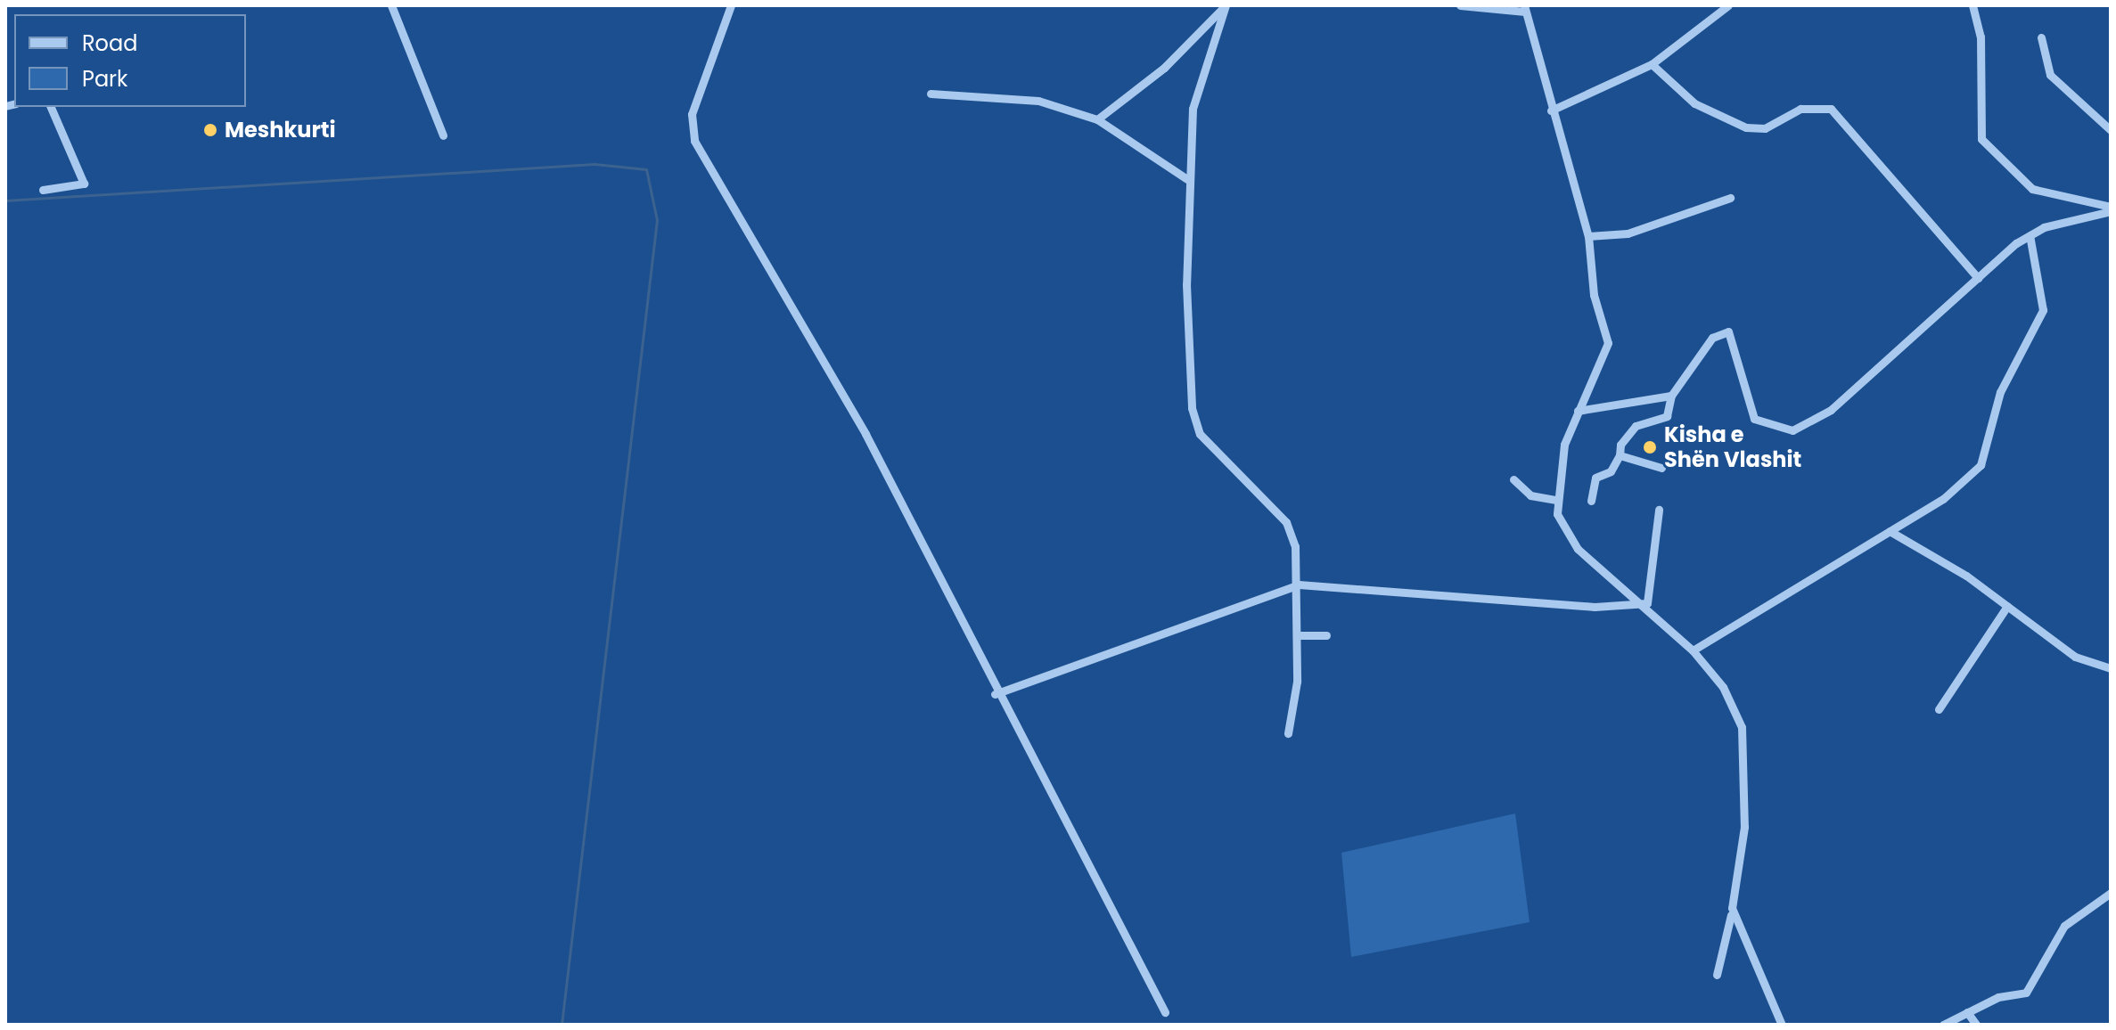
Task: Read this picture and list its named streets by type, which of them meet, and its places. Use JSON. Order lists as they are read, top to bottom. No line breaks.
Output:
{"places":["Meshkurti","Kisha e Shën Vlashit"],"legend":["Road","Park"]}
